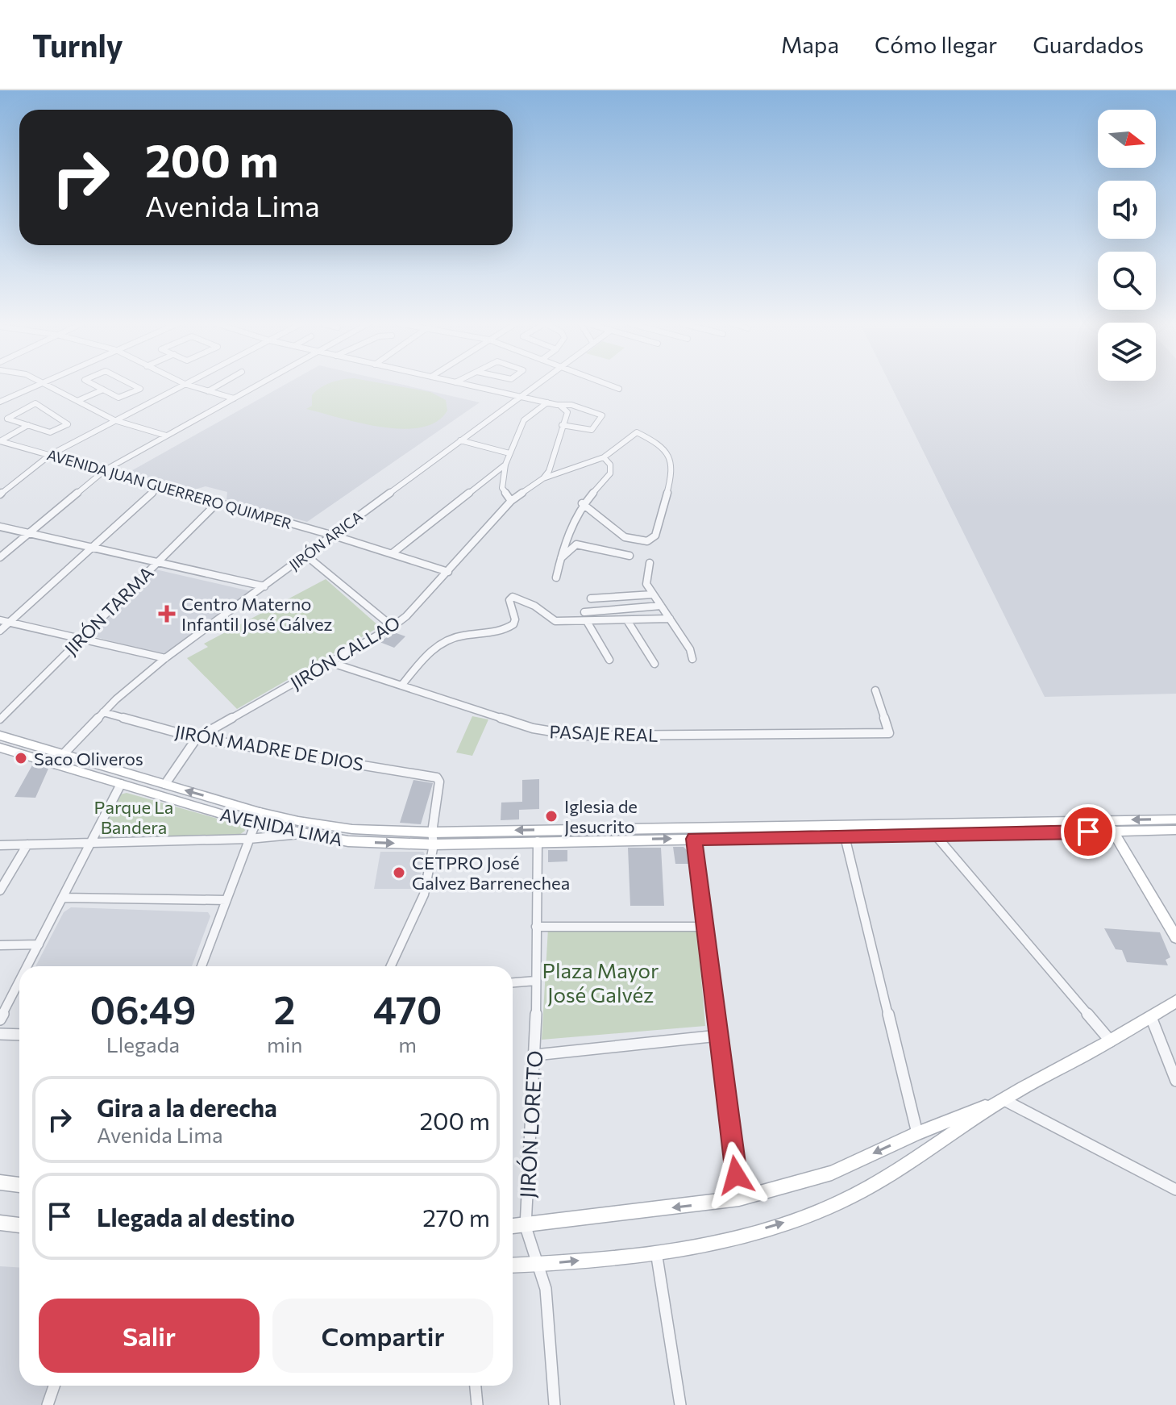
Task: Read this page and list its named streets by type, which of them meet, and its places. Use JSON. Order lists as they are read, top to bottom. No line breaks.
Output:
{"streets":{"main road":["AVENIDA LIMA"],"street":["AVENIDA JUAN GUERRERO QUIMPER","JIRÓN ARICA","JIRÓN TARMA","JIRÓN CALLAO","PASAJE REAL","JIRÓN MADRE DE DIOS","JIRÓN LORETO"]},"crossings":[["AVENIDA JUAN GUERRERO QUIMPER","JIRÓN ARICA"],["AVENIDA JUAN GUERRERO QUIMPER","JIRÓN TARMA"],["AVENIDA JUAN GUERRERO QUIMPER","JIRÓN CALLAO"],["JIRÓN ARICA","JIRÓN MADRE DE DIOS"],["JIRÓN ARICA","AVENIDA LIMA"],["JIRÓN CALLAO","PASAJE REAL"],["JIRÓN CALLAO","JIRÓN MADRE DE DIOS"],["JIRÓN CALLAO","AVENIDA LIMA"],["JIRÓN MADRE DE DIOS","AVENIDA LIMA"],["AVENIDA LIMA","JIRÓN LORETO"]],"parks":["Parque La Bandera","Plaza Mayor José Galvéz"],"places":{"health":["Centro Materno Infantil José Gálvez"],"other":["Saco Oliveros","Iglesia de Jesucrito","CETPRO José Galvez Barrenechea"]},"north":"right","page":{"header":"Turnly","nav":["Mapa","Cómo llegar","Guardados"],"turn":["200 m","Avenida Lima"],"eta":["06:49","Llegada","2","min","470","m"],"list":[{"name":"Gira a la derecha","note":"Avenida Lima","value":"200 m"},{"name":"Llegada al destino","value":"270 m"}],"buttons":["Salir","Compartir"]}}
